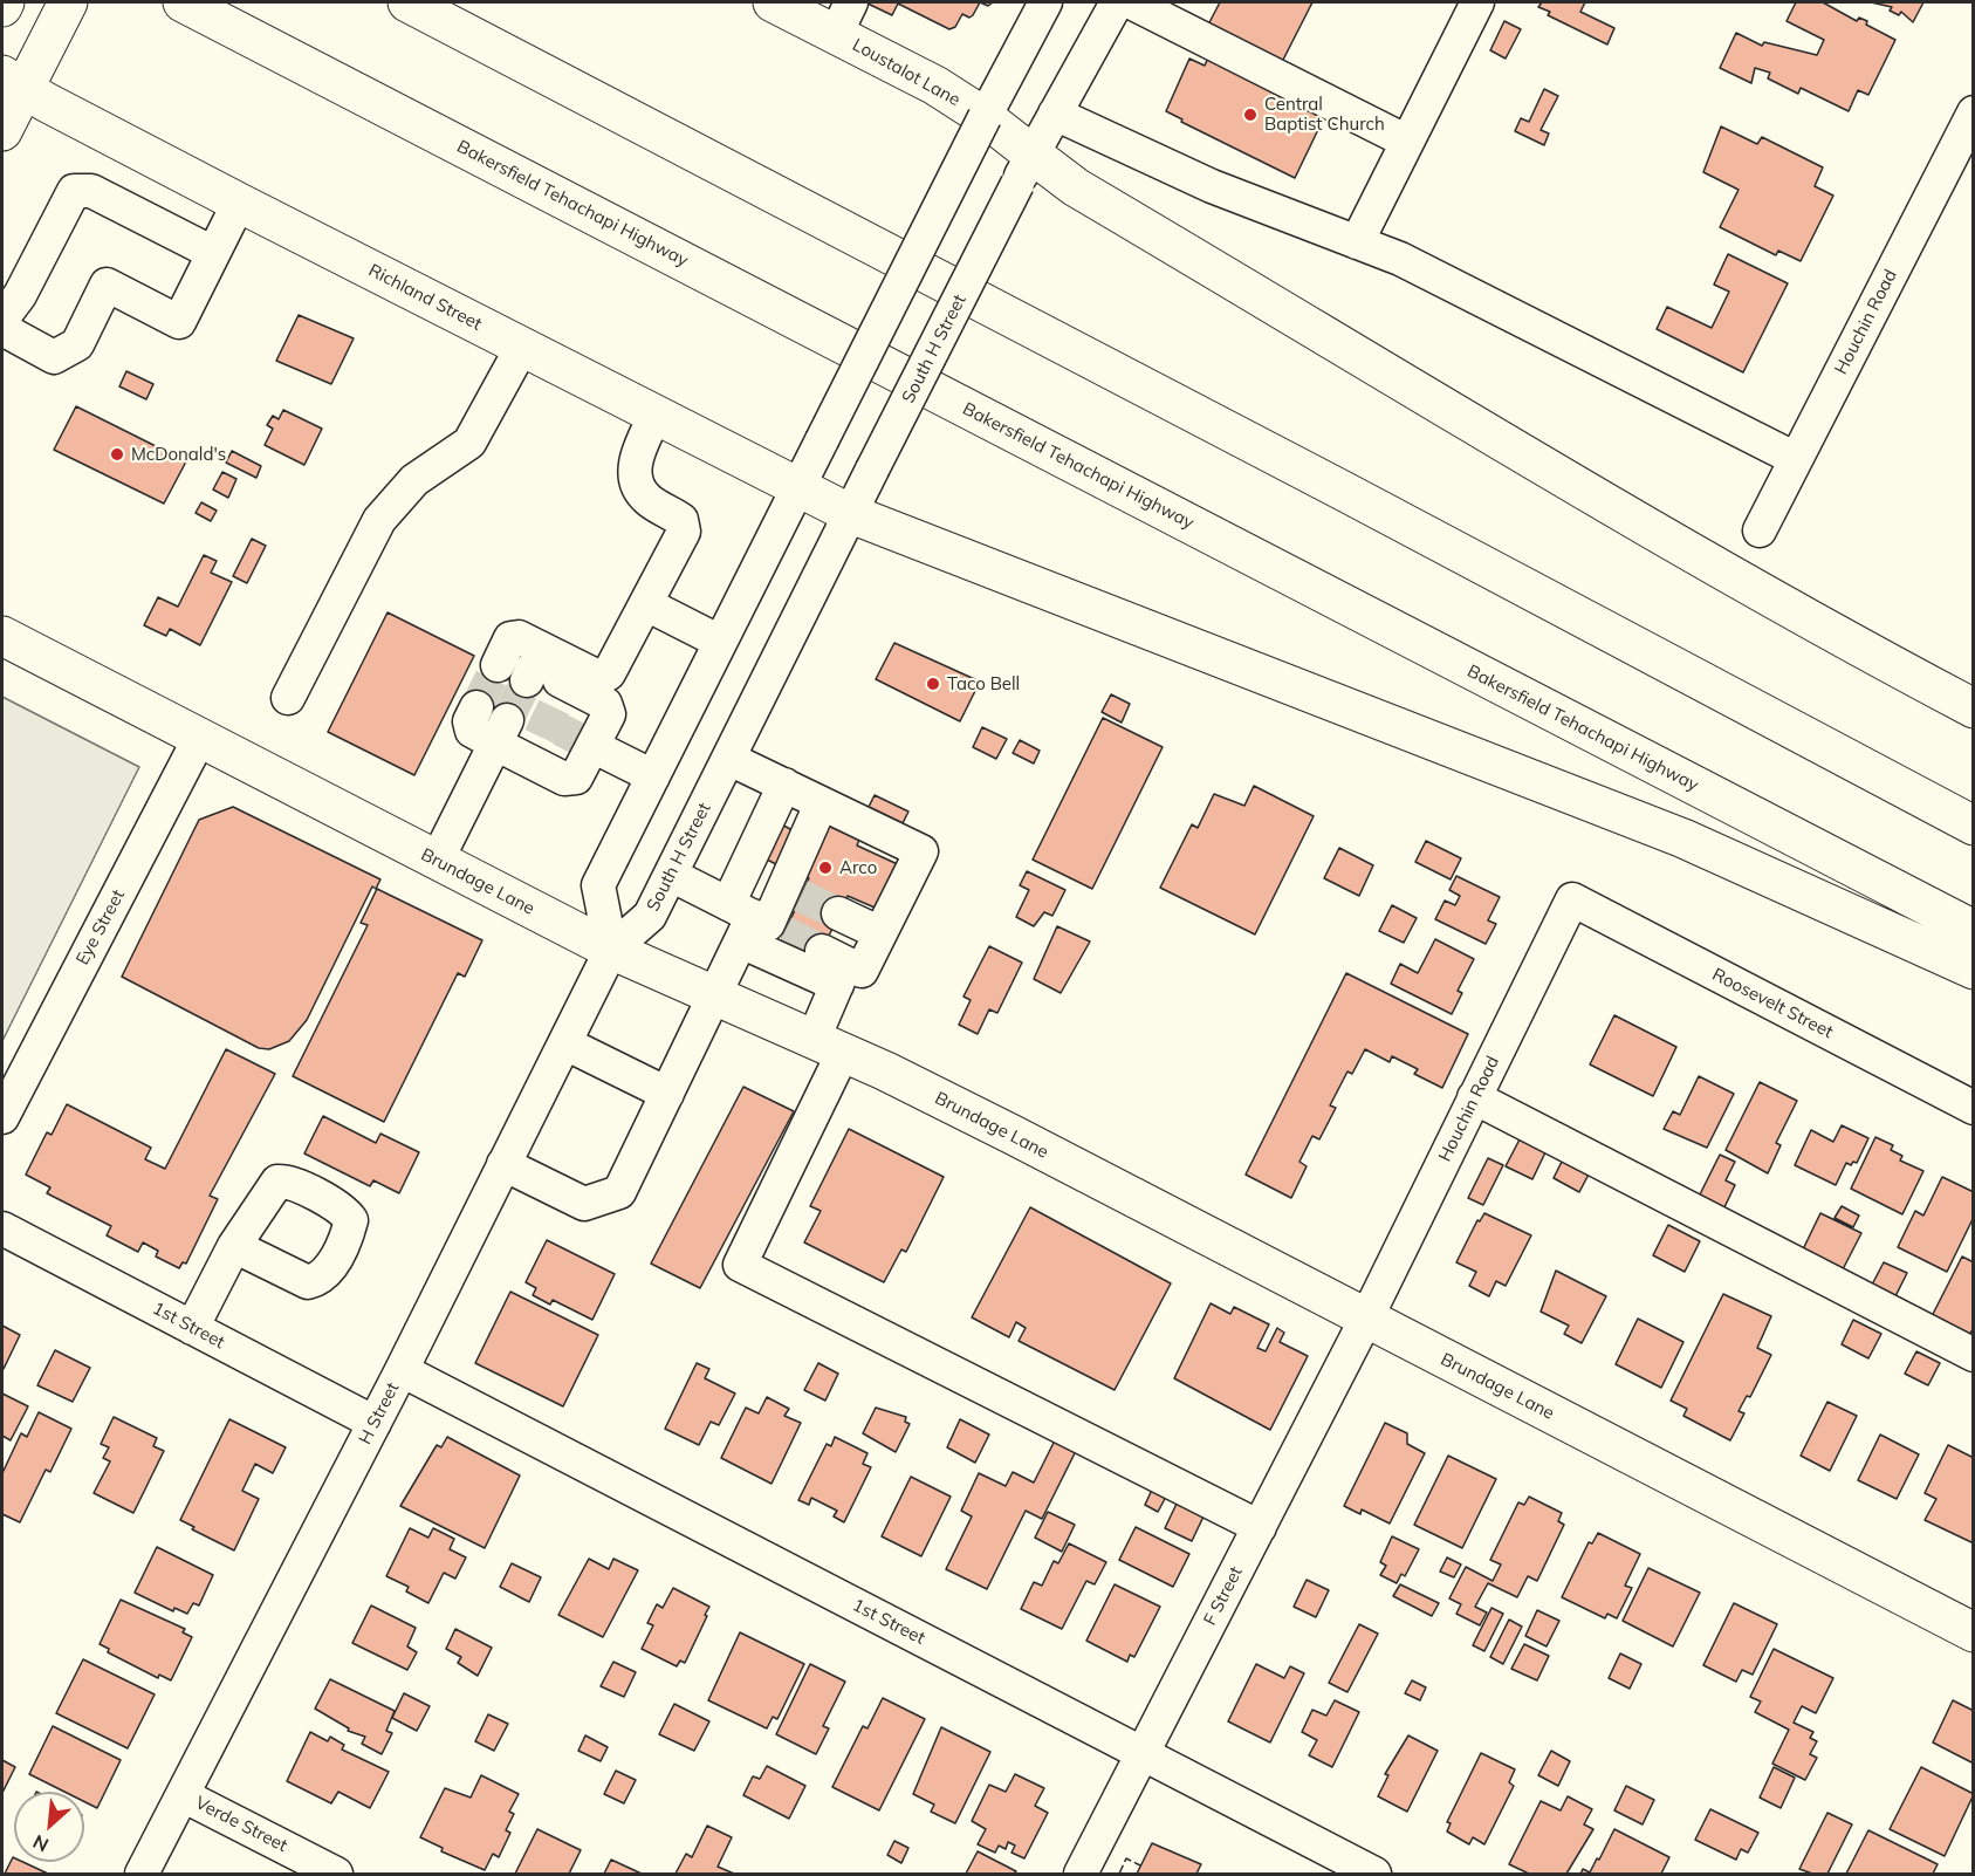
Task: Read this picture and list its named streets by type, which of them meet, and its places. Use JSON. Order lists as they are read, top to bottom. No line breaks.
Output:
{"streets":{"main road":["Loustalot Lane","Bakersfield Tehachapi Highway","Richland Street","Brundage Lane"],"street":["Houchin Road","South H Street","Eye Street","Roosevelt Street","1st Street","H Street","F Street","Verde Street"]},"crossings":[["Loustalot Lane","South H Street"],["Richland Street","South H Street"],["Houchin Road","Brundage Lane"],["Houchin Road","Roosevelt Street"],["Houchin Road","F Street"],["South H Street","Brundage Lane"],["South H Street","H Street"],["Brundage Lane","Eye Street"],["Brundage Lane","H Street"],["Brundage Lane","F Street"],["1st Street","H Street"],["1st Street","F Street"],["H Street","Verde Street"]],"places":["Central Baptist Church","McDonald's","Taco Bell","Arco"],"north":"bottom left"}
